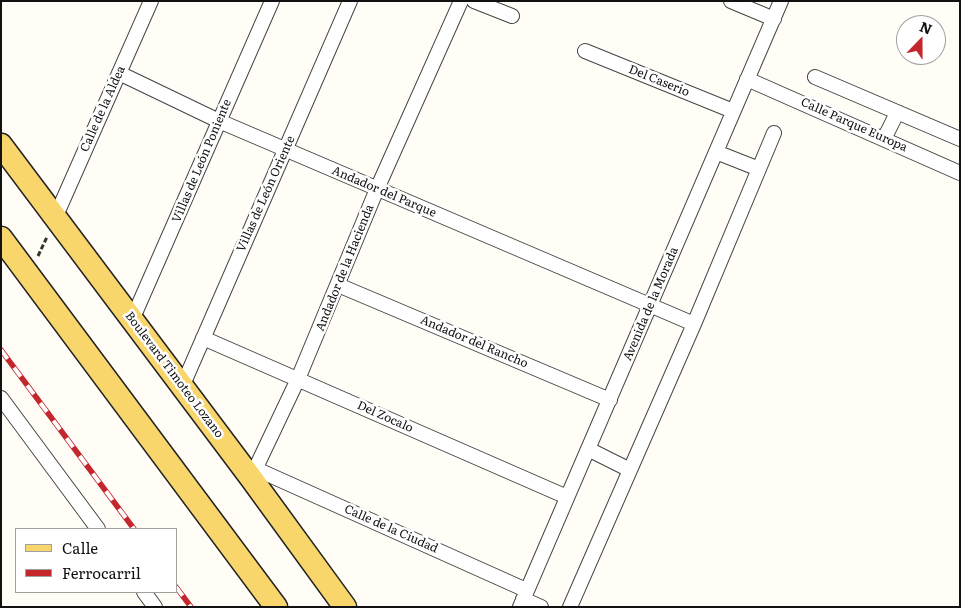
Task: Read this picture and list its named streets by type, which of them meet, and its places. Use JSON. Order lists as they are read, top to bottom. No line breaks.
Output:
{"streets":{"main road":["Boulevard Timoteo Lozano"],"street":["Del Caserio","Calle de la Aldea","Calle Parque Europa","Villas de León Poniente","Andador del Parque","Villas de León Oriente","Andador de la Hacienda","Avenida de la Morada","Andador del Rancho","Del Zocalo","Calle de la Ciudad"]},"crossings":[["Del Caserio","Avenida de la Morada"],["Calle de la Aldea","Andador del Parque"],["Calle de la Aldea","Boulevard Timoteo Lozano"],["Calle Parque Europa","Avenida de la Morada"],["Villas de León Poniente","Andador del Parque"],["Villas de León Poniente","Boulevard Timoteo Lozano"],["Andador del Parque","Villas de León Oriente"],["Andador del Parque","Andador de la Hacienda"],["Andador del Parque","Avenida de la Morada"],["Villas de León Oriente","Boulevard Timoteo Lozano"],["Villas de León Oriente","Del Zocalo"],["Andador de la Hacienda","Andador del Rancho"],["Andador de la Hacienda","Boulevard Timoteo Lozano"],["Andador de la Hacienda","Del Zocalo"],["Andador de la Hacienda","Calle de la Ciudad"],["Avenida de la Morada","Andador del Rancho"],["Avenida de la Morada","Del Zocalo"],["Avenida de la Morada","Calle de la Ciudad"],["Boulevard Timoteo Lozano","Calle de la Ciudad"]],"legend":["Calle","Ferrocarril"],"north":"top"}
